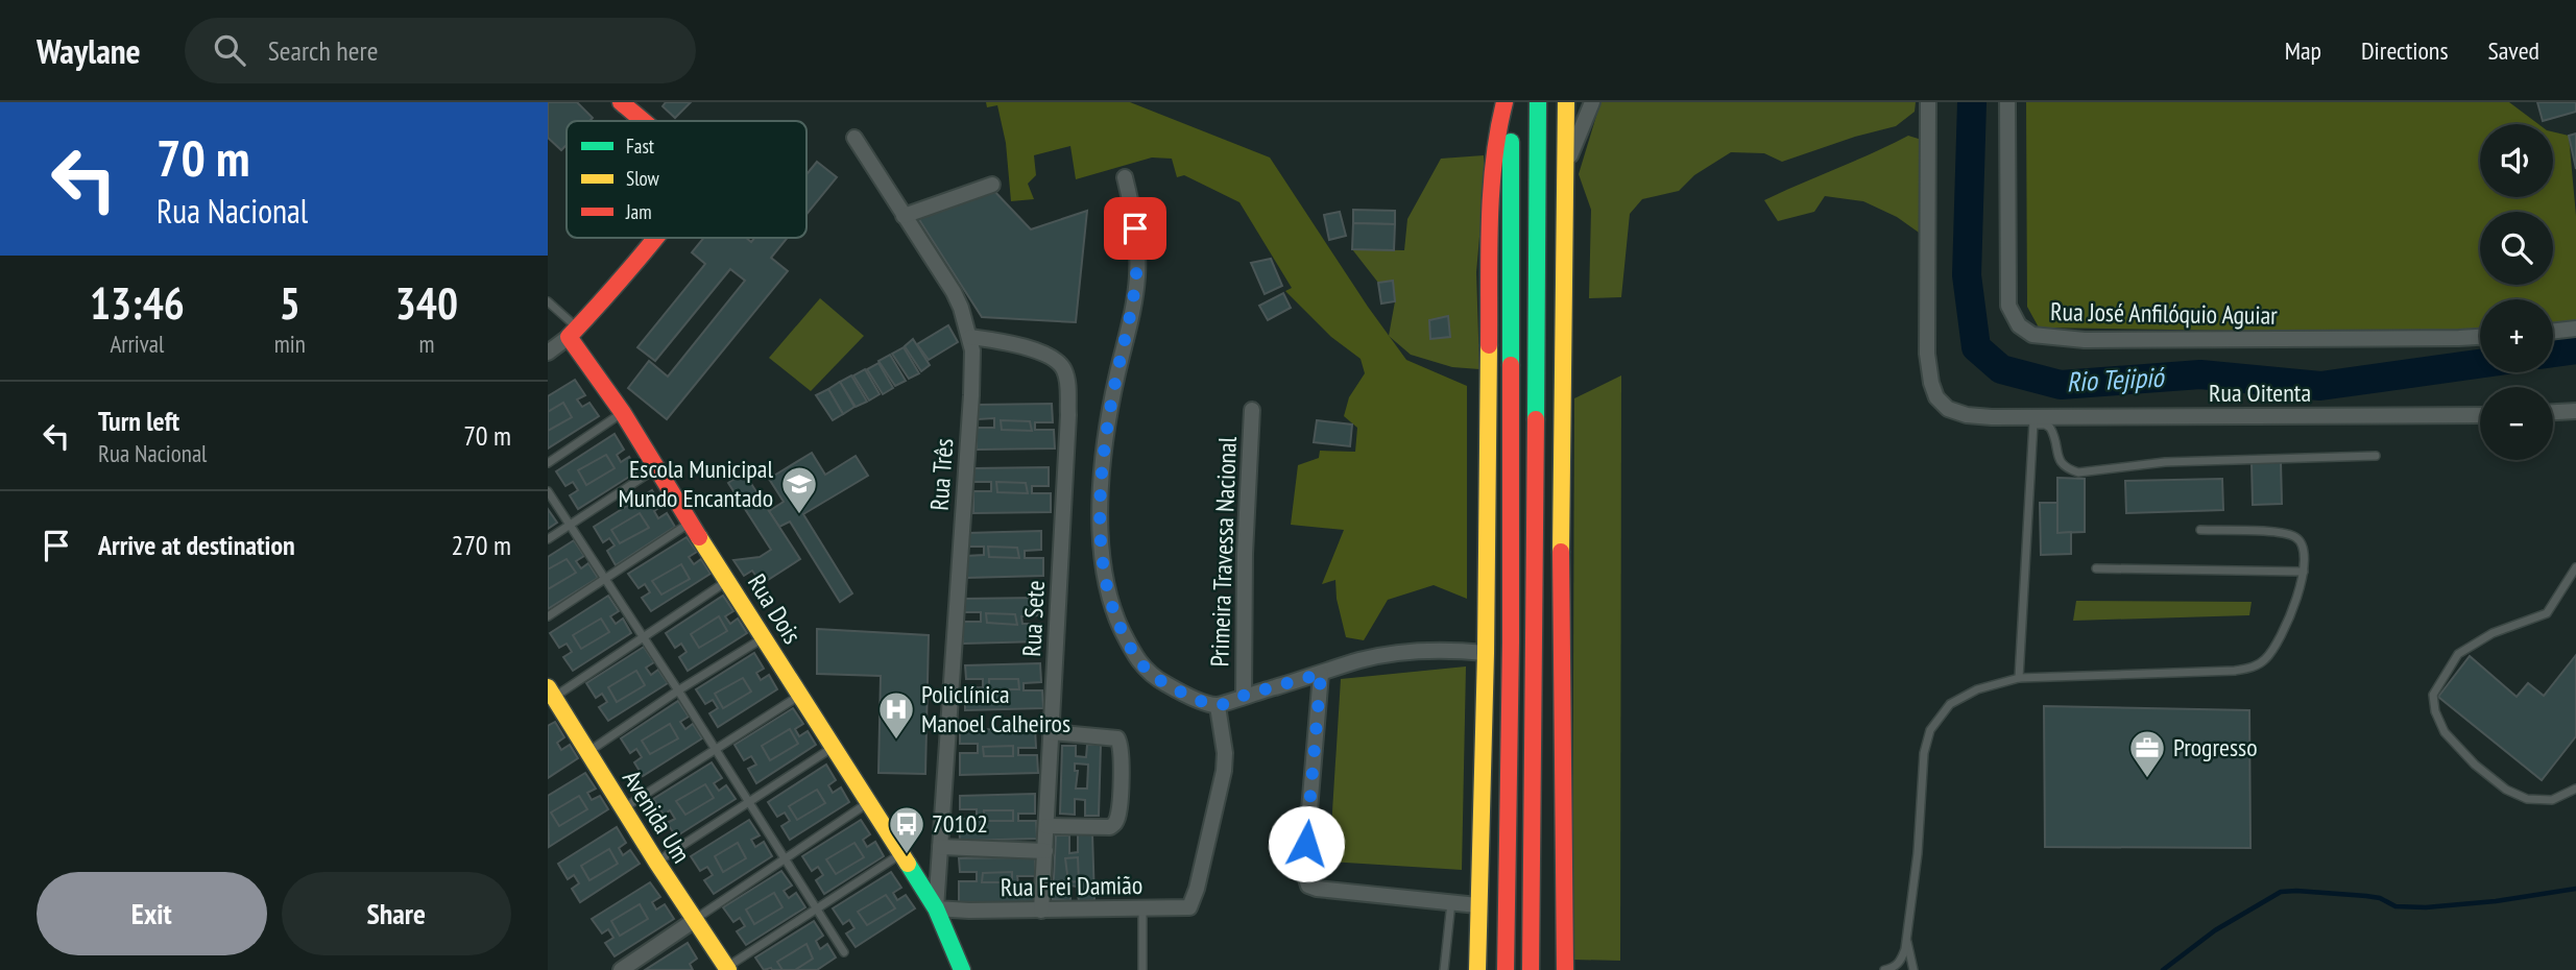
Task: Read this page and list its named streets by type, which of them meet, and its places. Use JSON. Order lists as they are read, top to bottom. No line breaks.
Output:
{"streets":{"main road":["Rua Três","Rua Dois","Avenida Um"],"street":["Rua José Anfilóquio Aguiar","Rua Oitenta","Primeira Travessa Nacional","Rua Sete","Rua Frei Damião"]},"crossings":[["Rua Três","Rua Dois"],["Rua Três","Rua Sete"],["Rua Três","Rua Frei Damião"],["Rua Dois","Rua Frei Damião"],["Rua Sete","Rua Frei Damião"]],"water":["Rio Tejipió"],"places":{"school or university":["Escola Municipal Mundo Encantado"],"hospital":["Policlínica Manoel Calheiros"],"office":["Progresso"],"bus stop":["70102"]},"legend":["Fast","Slow","Jam"],"page":{"header":"Waylane","search":"Search here","nav":["Map","Directions","Saved"],"turn":["70 m","Rua Nacional"],"map_buttons":["+","−"],"eta":["13:46","Arrival","5","min","340","m"],"list":[{"name":"Turn left","note":"Rua Nacional","value":"70 m"},{"name":"Arrive at destination","value":"270 m"}],"buttons":["Exit","Share"]}}
